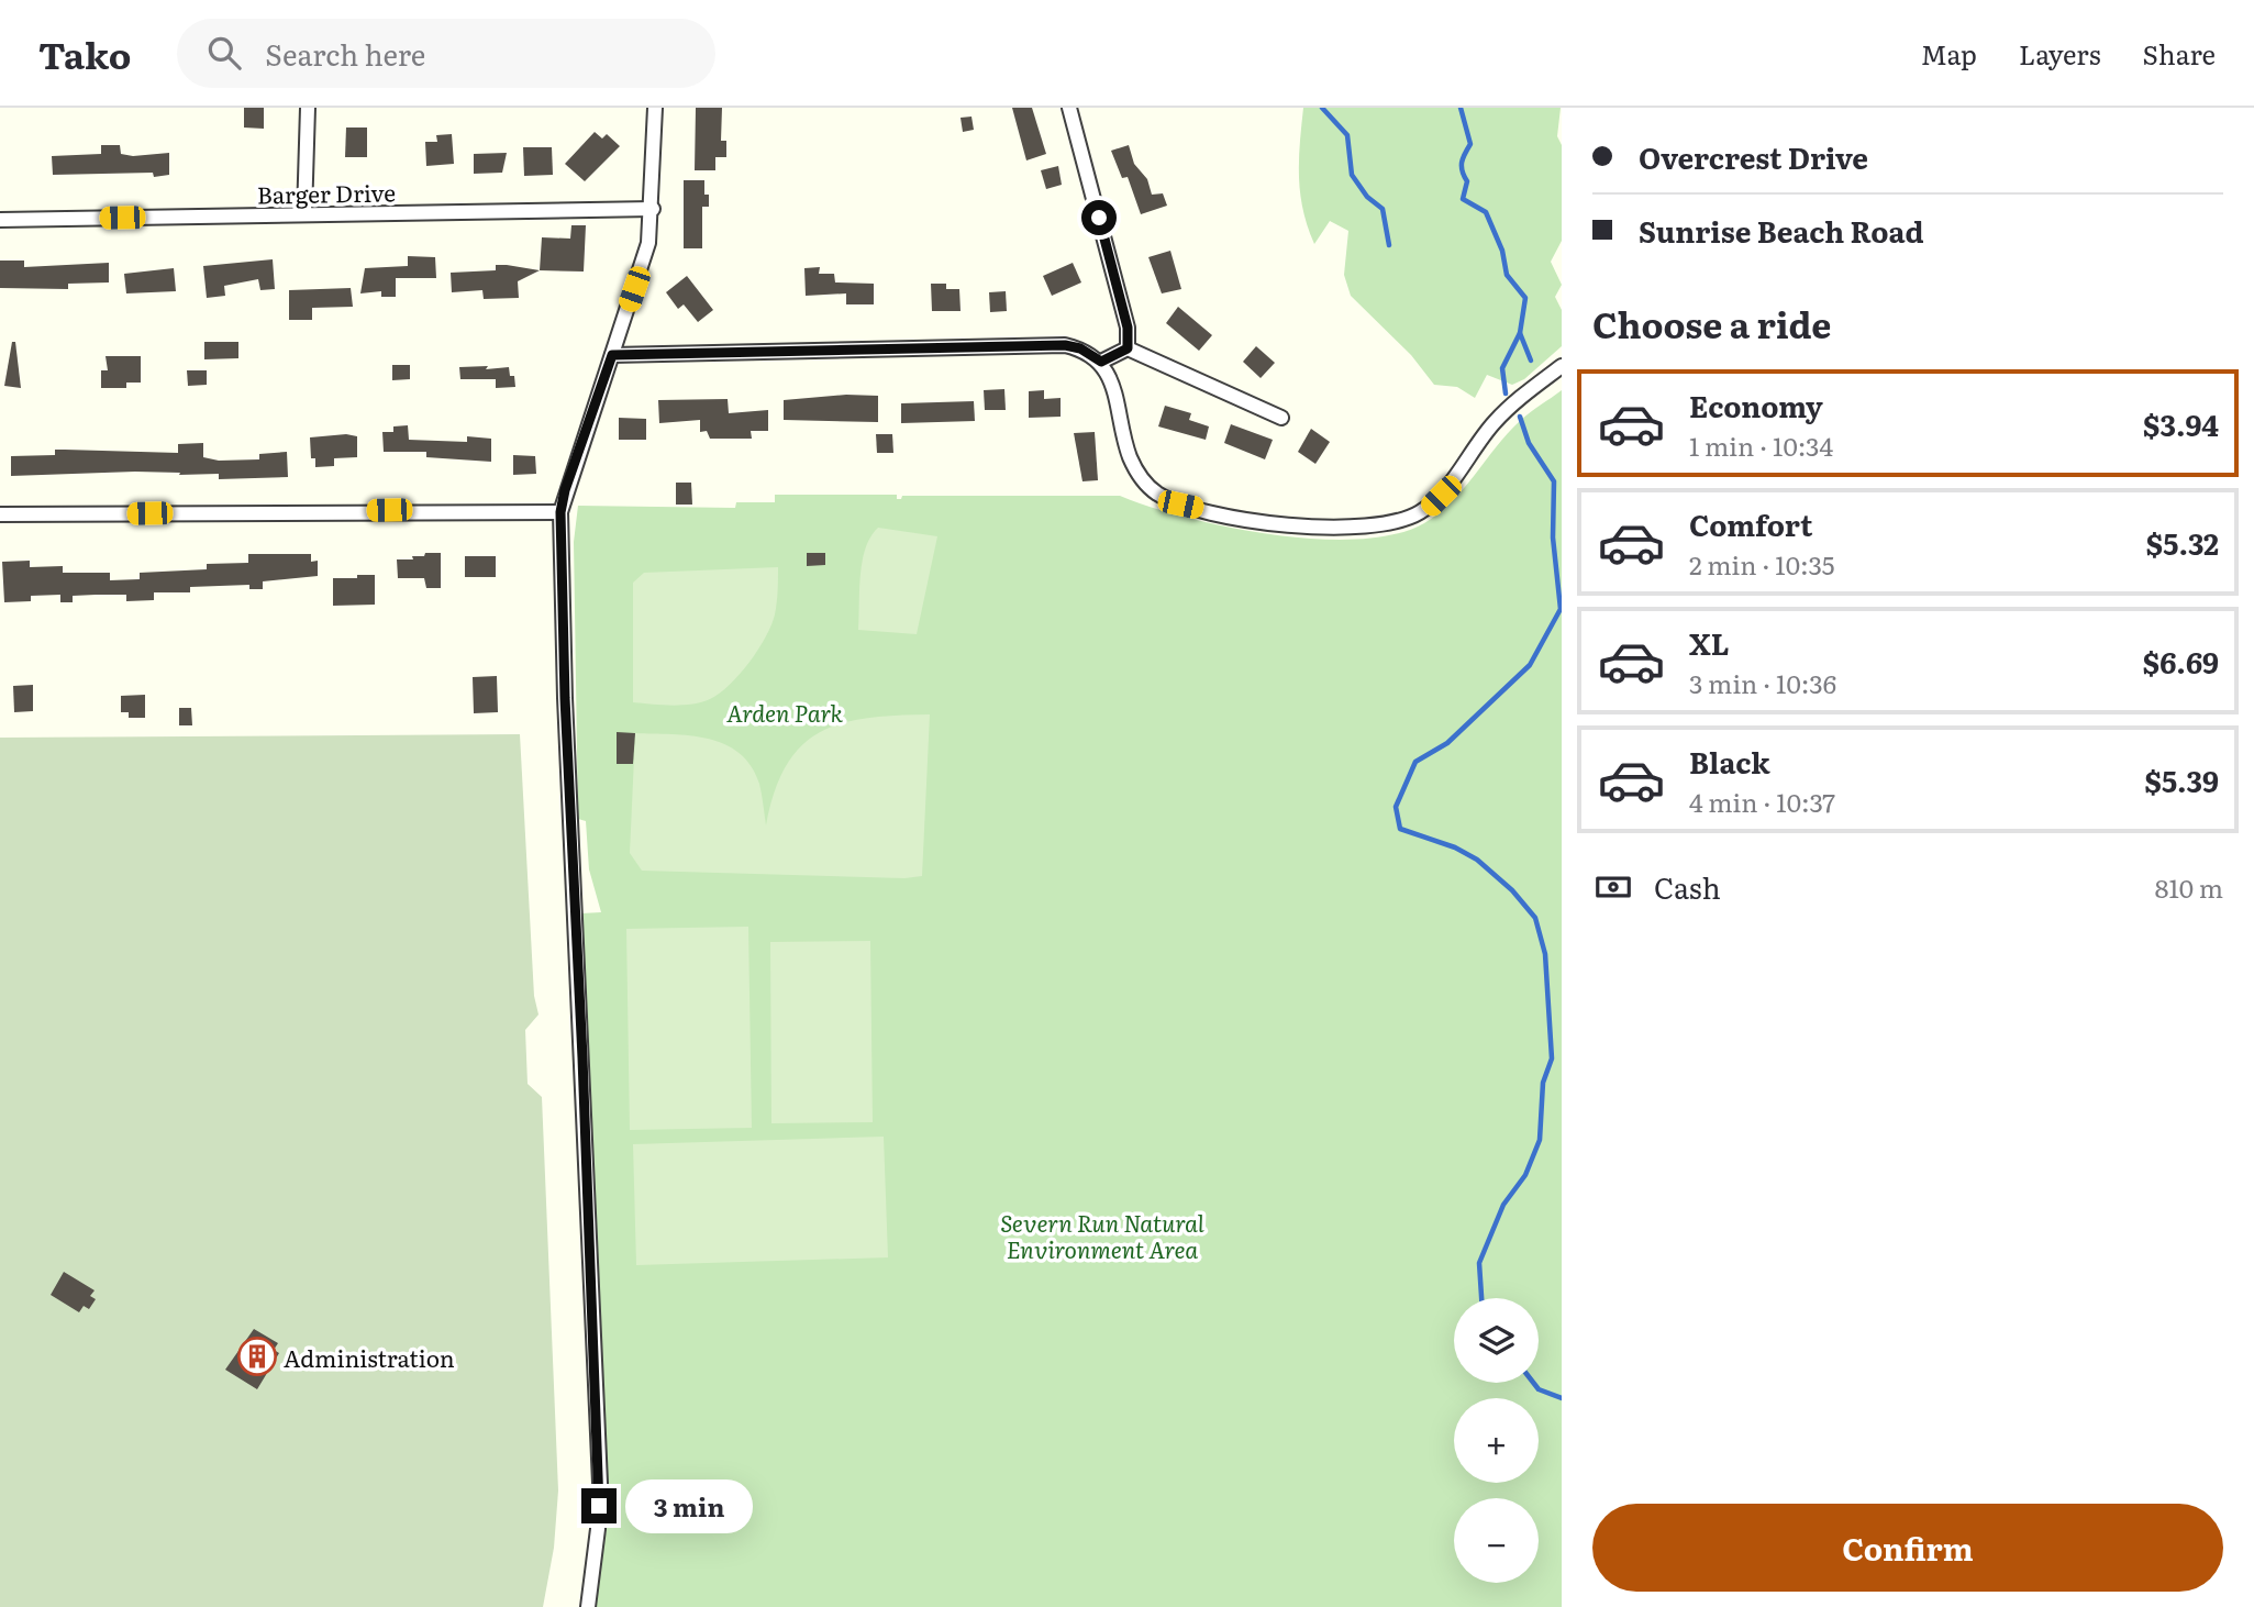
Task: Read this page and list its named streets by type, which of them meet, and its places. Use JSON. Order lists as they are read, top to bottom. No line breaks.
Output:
{"streets":{"street":["Barger Drive"]},"parks":["Arden Park","Severn Run Natural Environment Area"],"places":{"building":["Administration"]},"page":{"header":"Tako","search":"Search here","nav":["Map","Layers","Share"],"banner":["Overcrest Drive","Sunrise Beach Road"],"heading":"Choose a ride","list":[{"name":"Economy","note":"1 min · 10:34","value":"$3.94"},{"name":"Comfort","note":"2 min · 10:35","value":"$5.32"},{"name":"XL","note":"3 min · 10:36","value":"$6.69"},{"name":"Black","note":"4 min · 10:37","value":"$5.39"}],"pay":["Cash","810 m"],"map_buttons":["+","−"],"bubble":"3 min","buttons":"Confirm"}}
